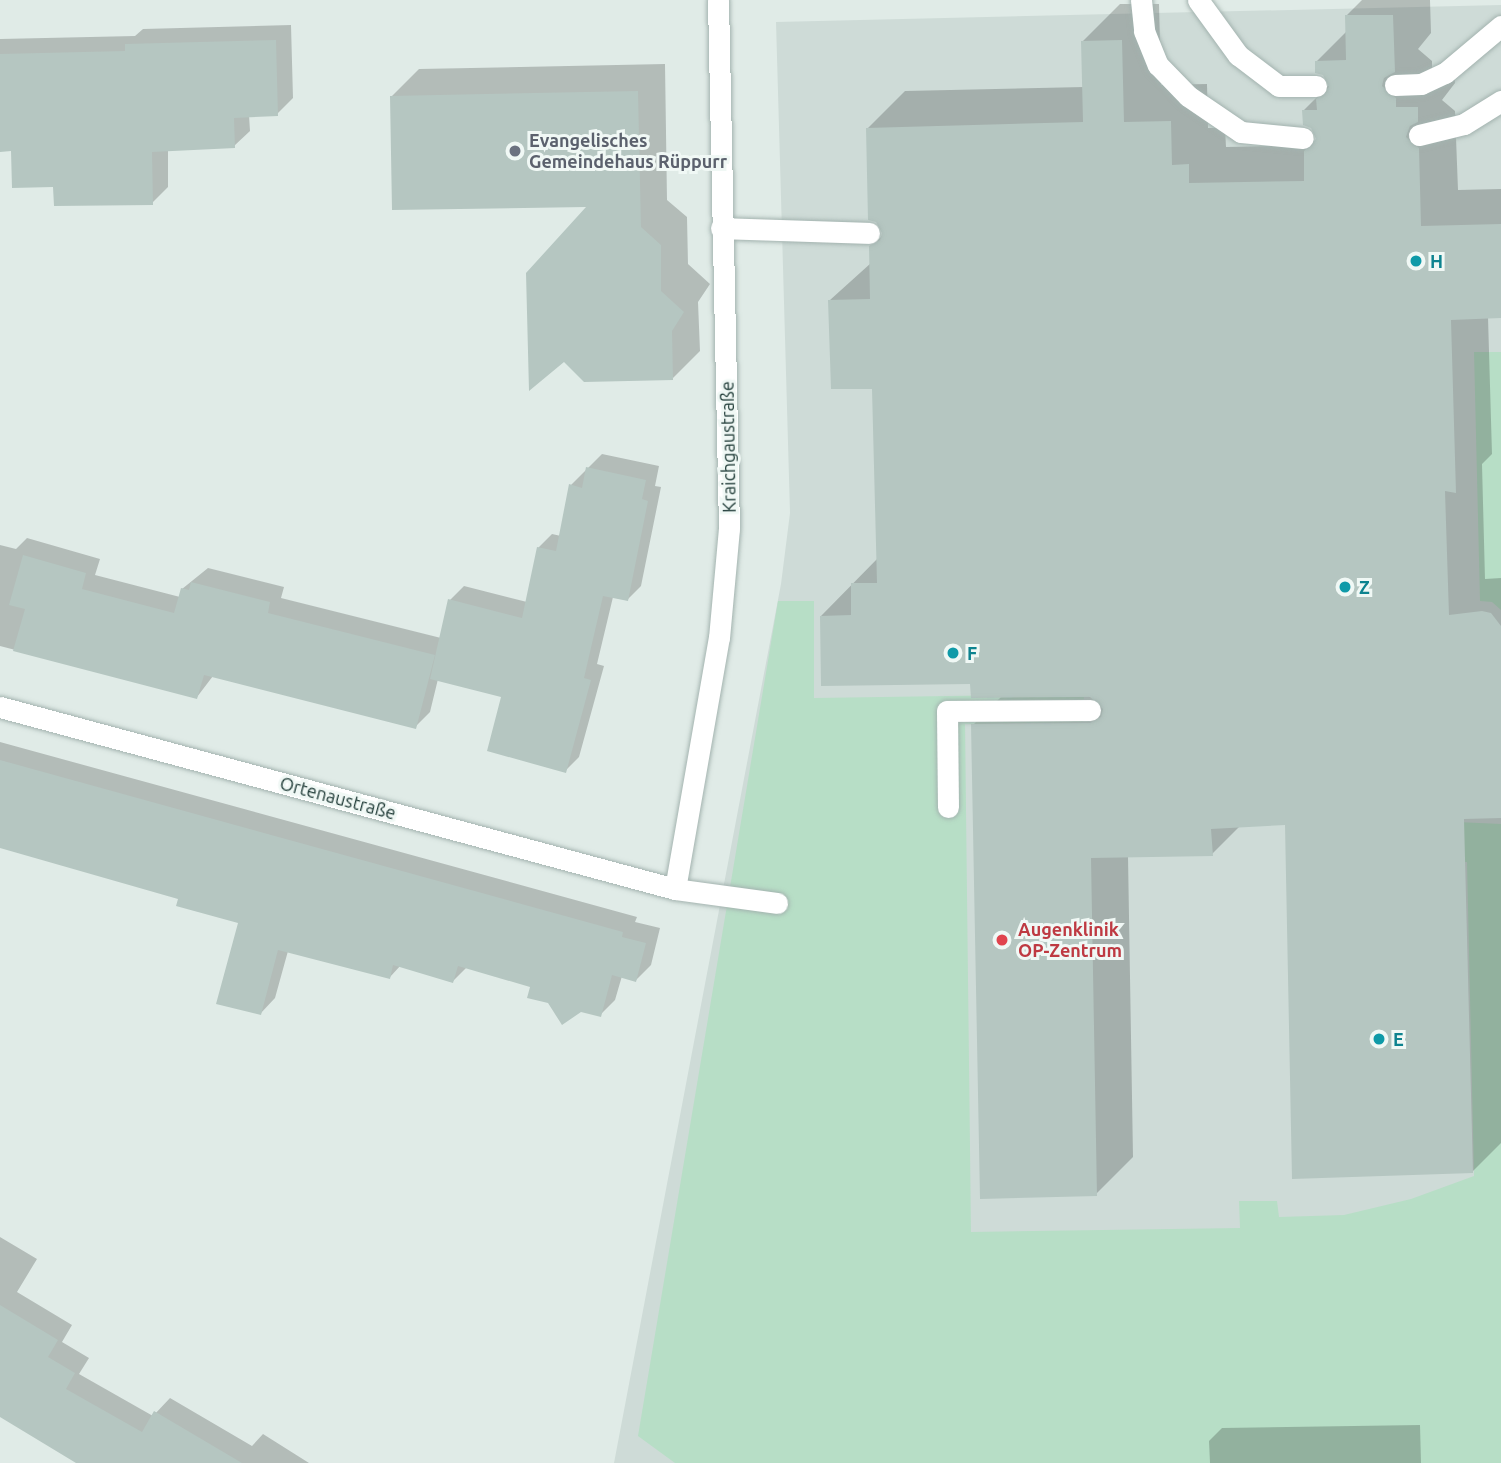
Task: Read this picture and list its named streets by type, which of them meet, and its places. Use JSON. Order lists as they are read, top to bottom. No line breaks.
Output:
{"streets":{"street":["Kraichgaustraße","Ortenaustraße"]},"crossings":[["Kraichgaustraße","Ortenaustraße"]],"places":["Evangelisches Gemeindehaus Rüppurr","H","Z","F","Augenklinik OP-Zentrum","E"]}
